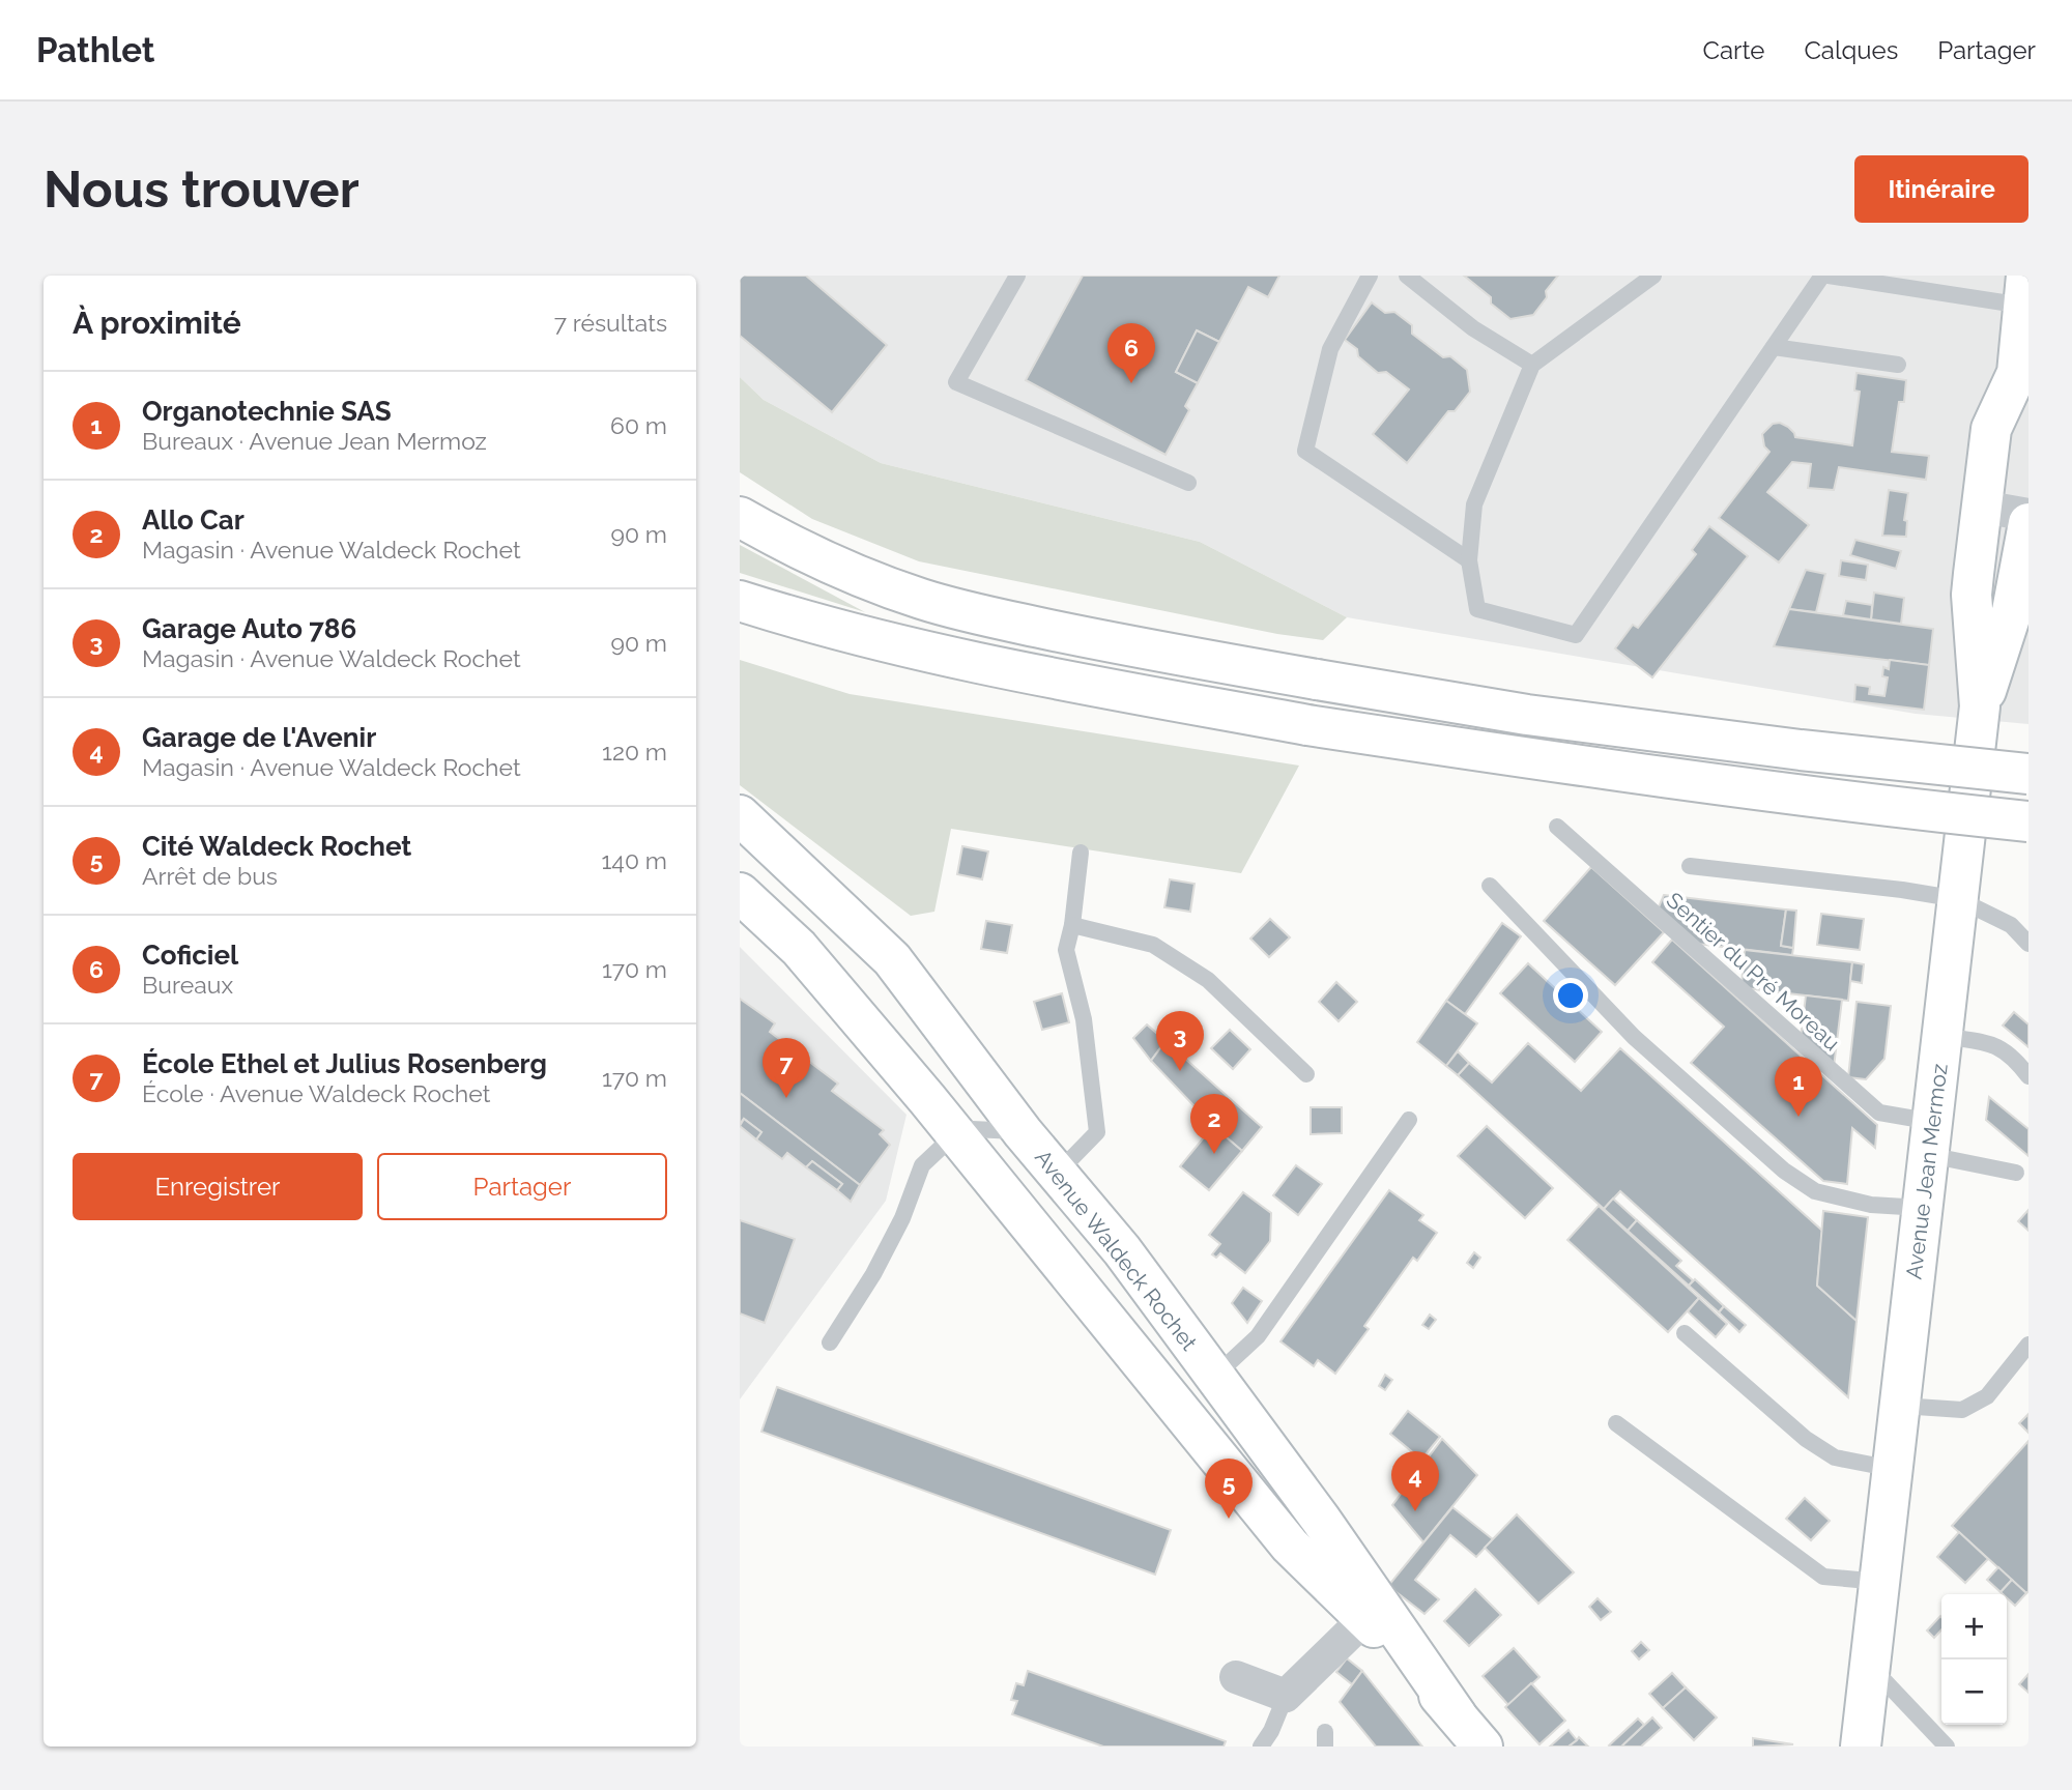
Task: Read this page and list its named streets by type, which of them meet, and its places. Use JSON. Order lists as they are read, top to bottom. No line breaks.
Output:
{"streets":{"main road":["Avenue Jean Mermoz","Avenue Waldeck Rochet"],"lane":["Sentier du Pré Moreau"]},"crossings":[["Sentier du Pré Moreau","Avenue Jean Mermoz"]],"page":{"header":"Pathlet","nav":["Carte","Calques","Partager"],"buttons":["Itinéraire",["Enregistrer","Partager"]],"title":"Nous trouver","heading":["À proximité","7 résultats"],"pins":["6","3","7","1","2","4","5"],"list":[{"mark":"1","name":"Organotechnie SAS","note":"Bureaux · Avenue Jean Mermoz","value":"60 m"},{"mark":"2","name":"Allo Car","note":"Magasin · Avenue Waldeck Rochet","value":"90 m"},{"mark":"3","name":"Garage Auto 786","note":"Magasin · Avenue Waldeck Rochet","value":"90 m"},{"mark":"4","name":"Garage de l'Avenir","note":"Magasin · Avenue Waldeck Rochet","value":"120 m"},{"mark":"5","name":"Cité Waldeck Rochet","note":"Arrêt de bus","value":"140 m"},{"mark":"6","name":"Coficiel","note":"Bureaux","value":"170 m"},{"mark":"7","name":"École Ethel et Julius Rosenberg","note":"École · Avenue Waldeck Rochet","value":"170 m"}],"map_buttons":["+","−"]}}
